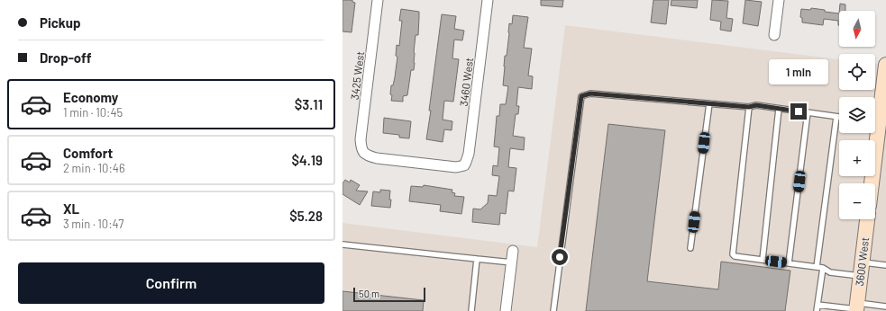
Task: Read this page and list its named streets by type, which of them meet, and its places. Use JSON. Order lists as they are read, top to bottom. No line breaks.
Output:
{"streets":{"street":["3425 West","3460 West","3600 West"]},"crossings":[["3425 West","3460 West"]],"scale_bar":"50 m","north":"bottom","page":{"banner":["Pickup","Drop-off"],"map_buttons":["+","−"],"bubble":"1 min","list":[{"name":"Economy","note":"1 min · 10:45","value":"$3.11"},{"name":"Comfort","note":"2 min · 10:46","value":"$4.19"},{"name":"XL","note":"3 min · 10:47","value":"$5.28"}],"buttons":"Confirm","scale":"50 m"}}
